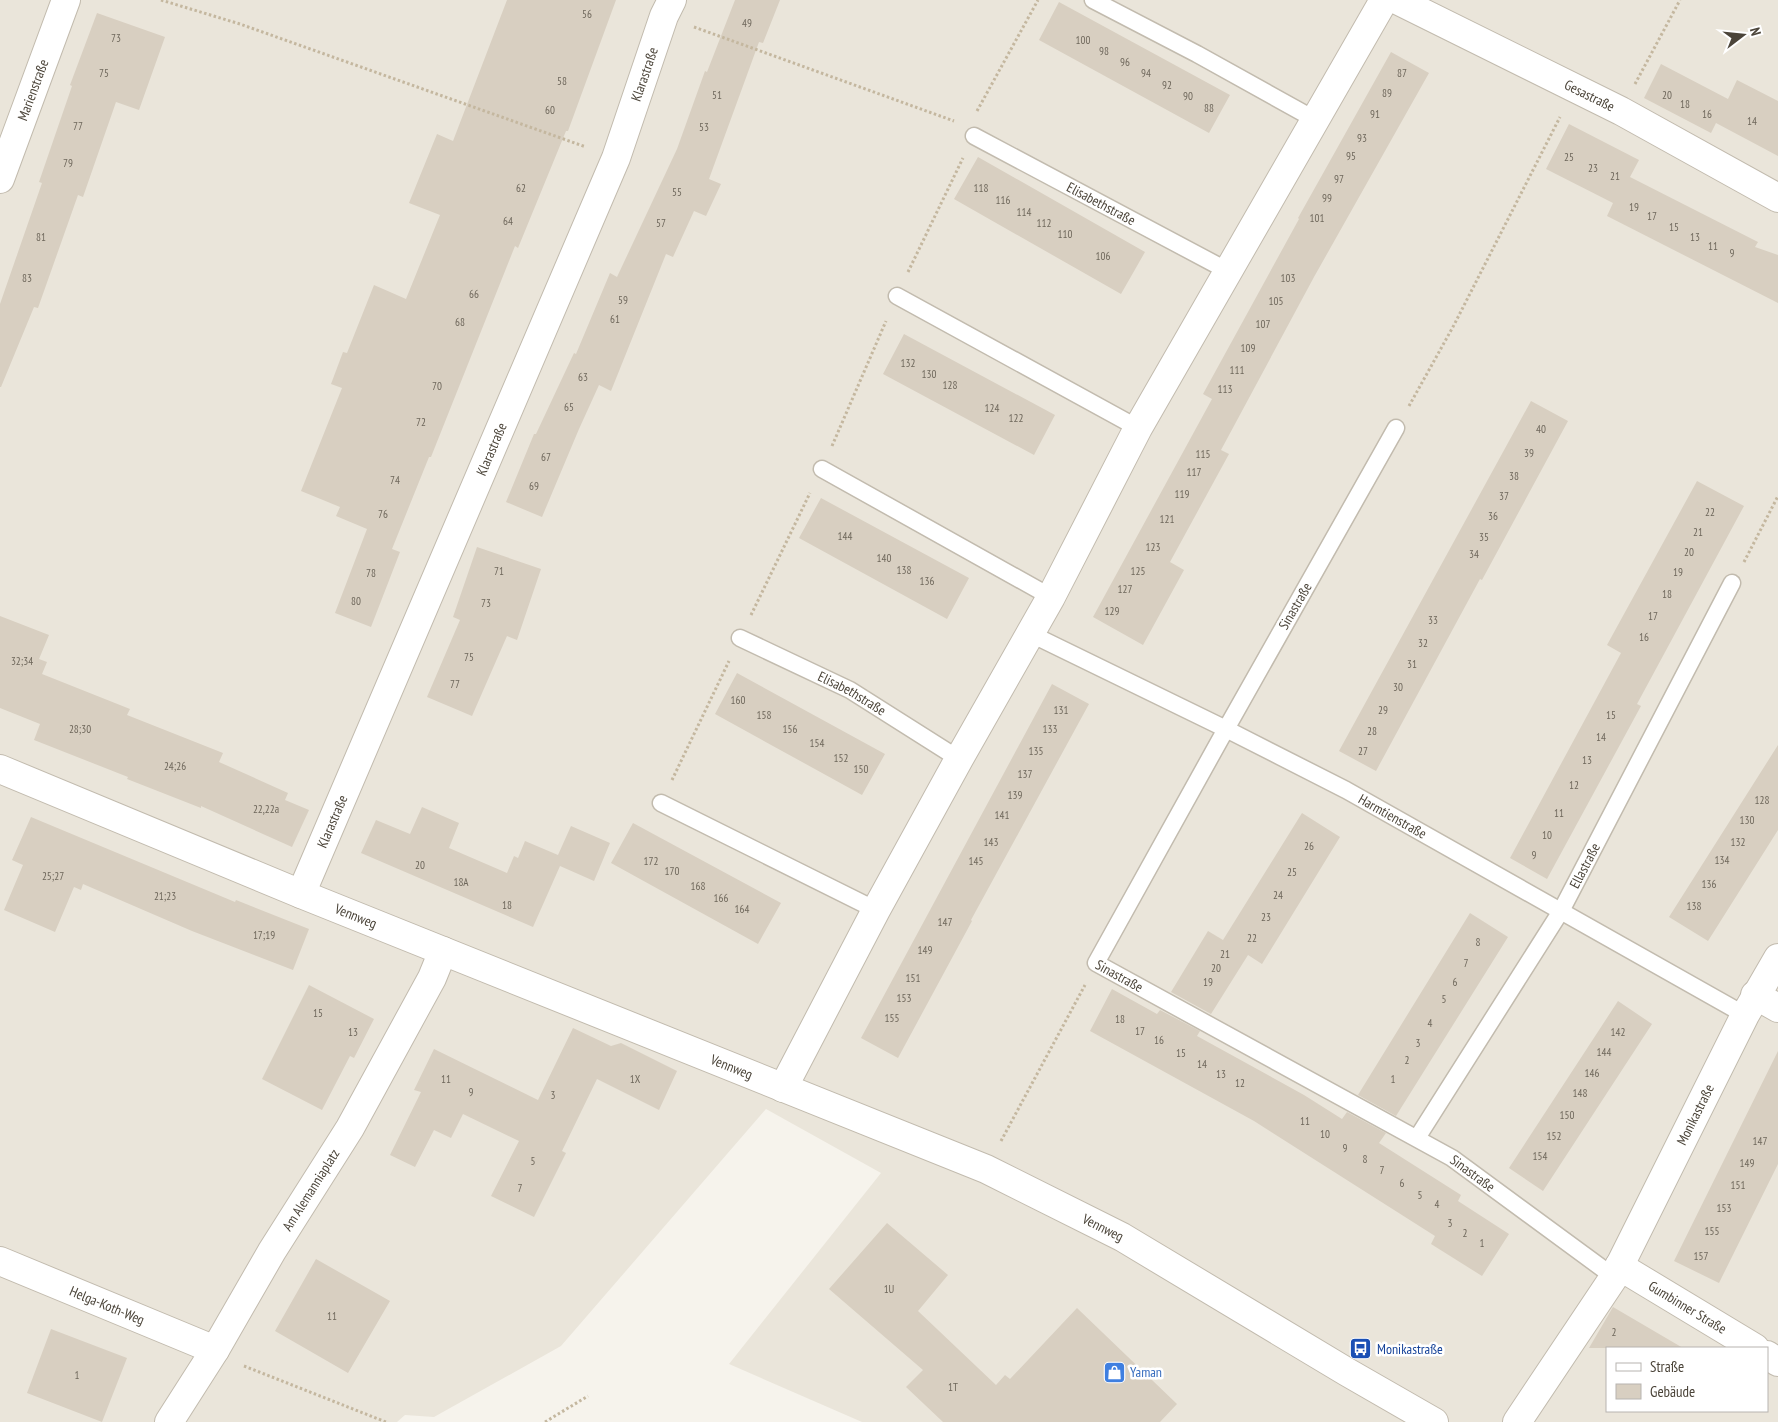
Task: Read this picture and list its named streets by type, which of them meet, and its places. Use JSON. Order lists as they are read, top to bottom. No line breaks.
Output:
{"streets":{"street":["Klarastraße","Marienstraße","Gesastraße","Vennweg","Monikastraße","Am Alemanniaplatz","Helga-Koth-Weg","Gumbinner Straße"],"lane":["Elisabethstraße","Sinastraße","Harmtienstraße","Ellastraße"]},"crossings":[["Klarastraße","Vennweg"],["Sinastraße","Harmtienstraße"],["Sinastraße","Ellastraße"],["Sinastraße","Monikastraße"],["Sinastraße","Gumbinner Straße"],["Harmtienstraße","Ellastraße"],["Harmtienstraße","Monikastraße"],["Vennweg","Am Alemanniaplatz"],["Monikastraße","Gumbinner Straße"],["Am Alemanniaplatz","Helga-Koth-Weg"]],"places":{"bus stop":["Monikastraße"],"shop":["Yaman"]},"house_numbers":["56","49","73","100","98","96","75","94","87","58","92","89","51","20","90","18","88","60","91","16","14","77","53","93","95","25","79","23","21","97","62","118","55","99","116","19","114","17","101","64","57","112","15","110","81","13","11","9","106","83","103","66","59","105","61","68","107","109","132","111","130","63","128","70","113","65","124","122","72","40","39","115","67","117","38","74","69","119","37","22","76","36","121","21","144","35","123","20","34","140","138","71","125","19","78","136","127","18","80","73","129","17","33","16","32","75","32;34","31","77","30","160","131","29","158","15","28;30","156","133","28","14","154","135","27","152","13","24;26","150","137","12","139","128","22,22a","11","141","130","10","143","132","26","9","134","172","145","20","170","25","25;27","18A","136","168","24","21;23","166","18","138","164","23","147","17;19","22","8","149","21","7","20","151","19","6","153","5","15","155","18","4","17","13","142","16","3","144","15","2","14","146","13","11","1X","1","12","9","148","3","150","11","10","152","147","9","154","8","5","149","7","6","151","7","5","4","153","3","155","2","1","157","1U","11","2","1","1T"],"legend":["Straße","Gebäude"],"north":"right"}
